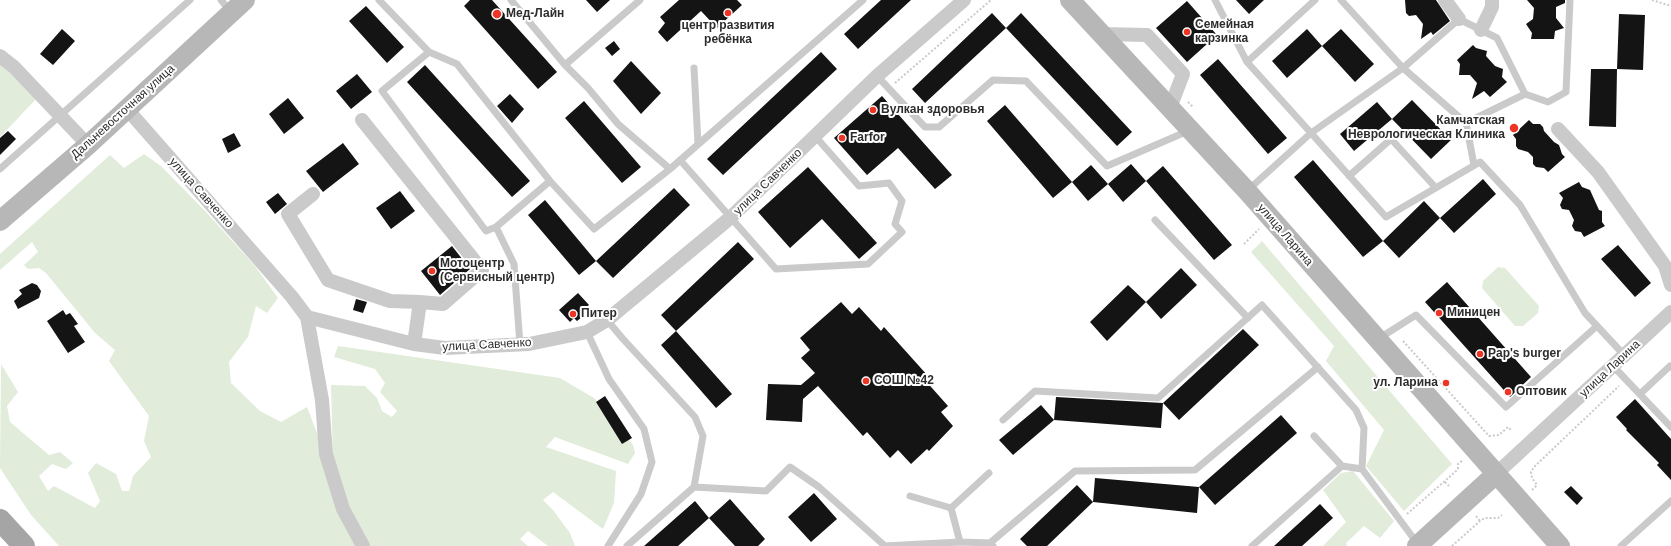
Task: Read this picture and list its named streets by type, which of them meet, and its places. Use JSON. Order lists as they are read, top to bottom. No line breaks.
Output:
{"streets":{"main road":["Дальневосточная улица","улица Ларина"],"street":["улица Савченко"]},"crossings":[["Дальневосточная улица","улица Савченко"]],"places":["центр развития ребёнка","Мед-Лайн","Семейная карзинка","Вулкан здоровья","Камчатская Неврологическая Клиника","Farfor","Мотоцентр (Сервисный центр)","Миницен","Питер","Pap's burger","СОШ №42","ул. Ларина","Оптовик"]}
